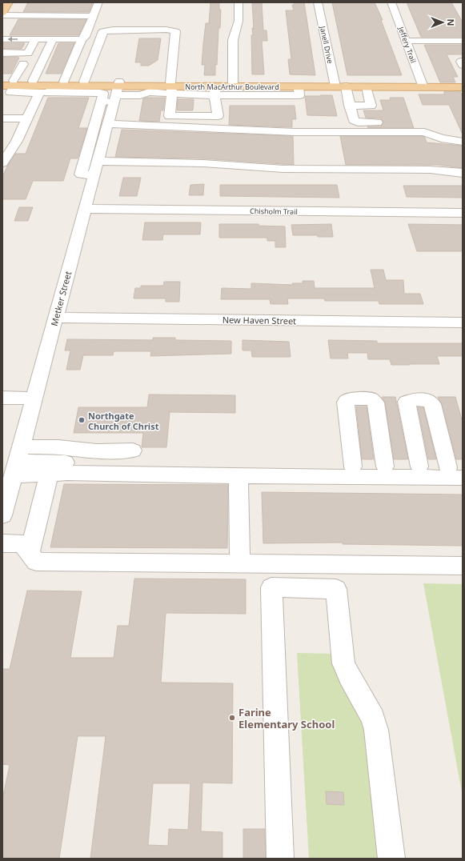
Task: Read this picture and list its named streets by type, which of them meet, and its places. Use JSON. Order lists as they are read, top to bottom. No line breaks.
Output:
{"streets":{"main road":["North MacArthur Boulevard"],"street":["Janell Drive","Jeffery Trail","Chisholm Trail","Metker Street","New Haven Street"]},"crossings":[["Janell Drive","North MacArthur Boulevard"],["Jeffery Trail","North MacArthur Boulevard"],["North MacArthur Boulevard","Metker Street"],["Chisholm Trail","Metker Street"],["Metker Street","New Haven Street"]],"places":["Northgate Church of Christ","Farine Elementary School"],"north":"right"}
